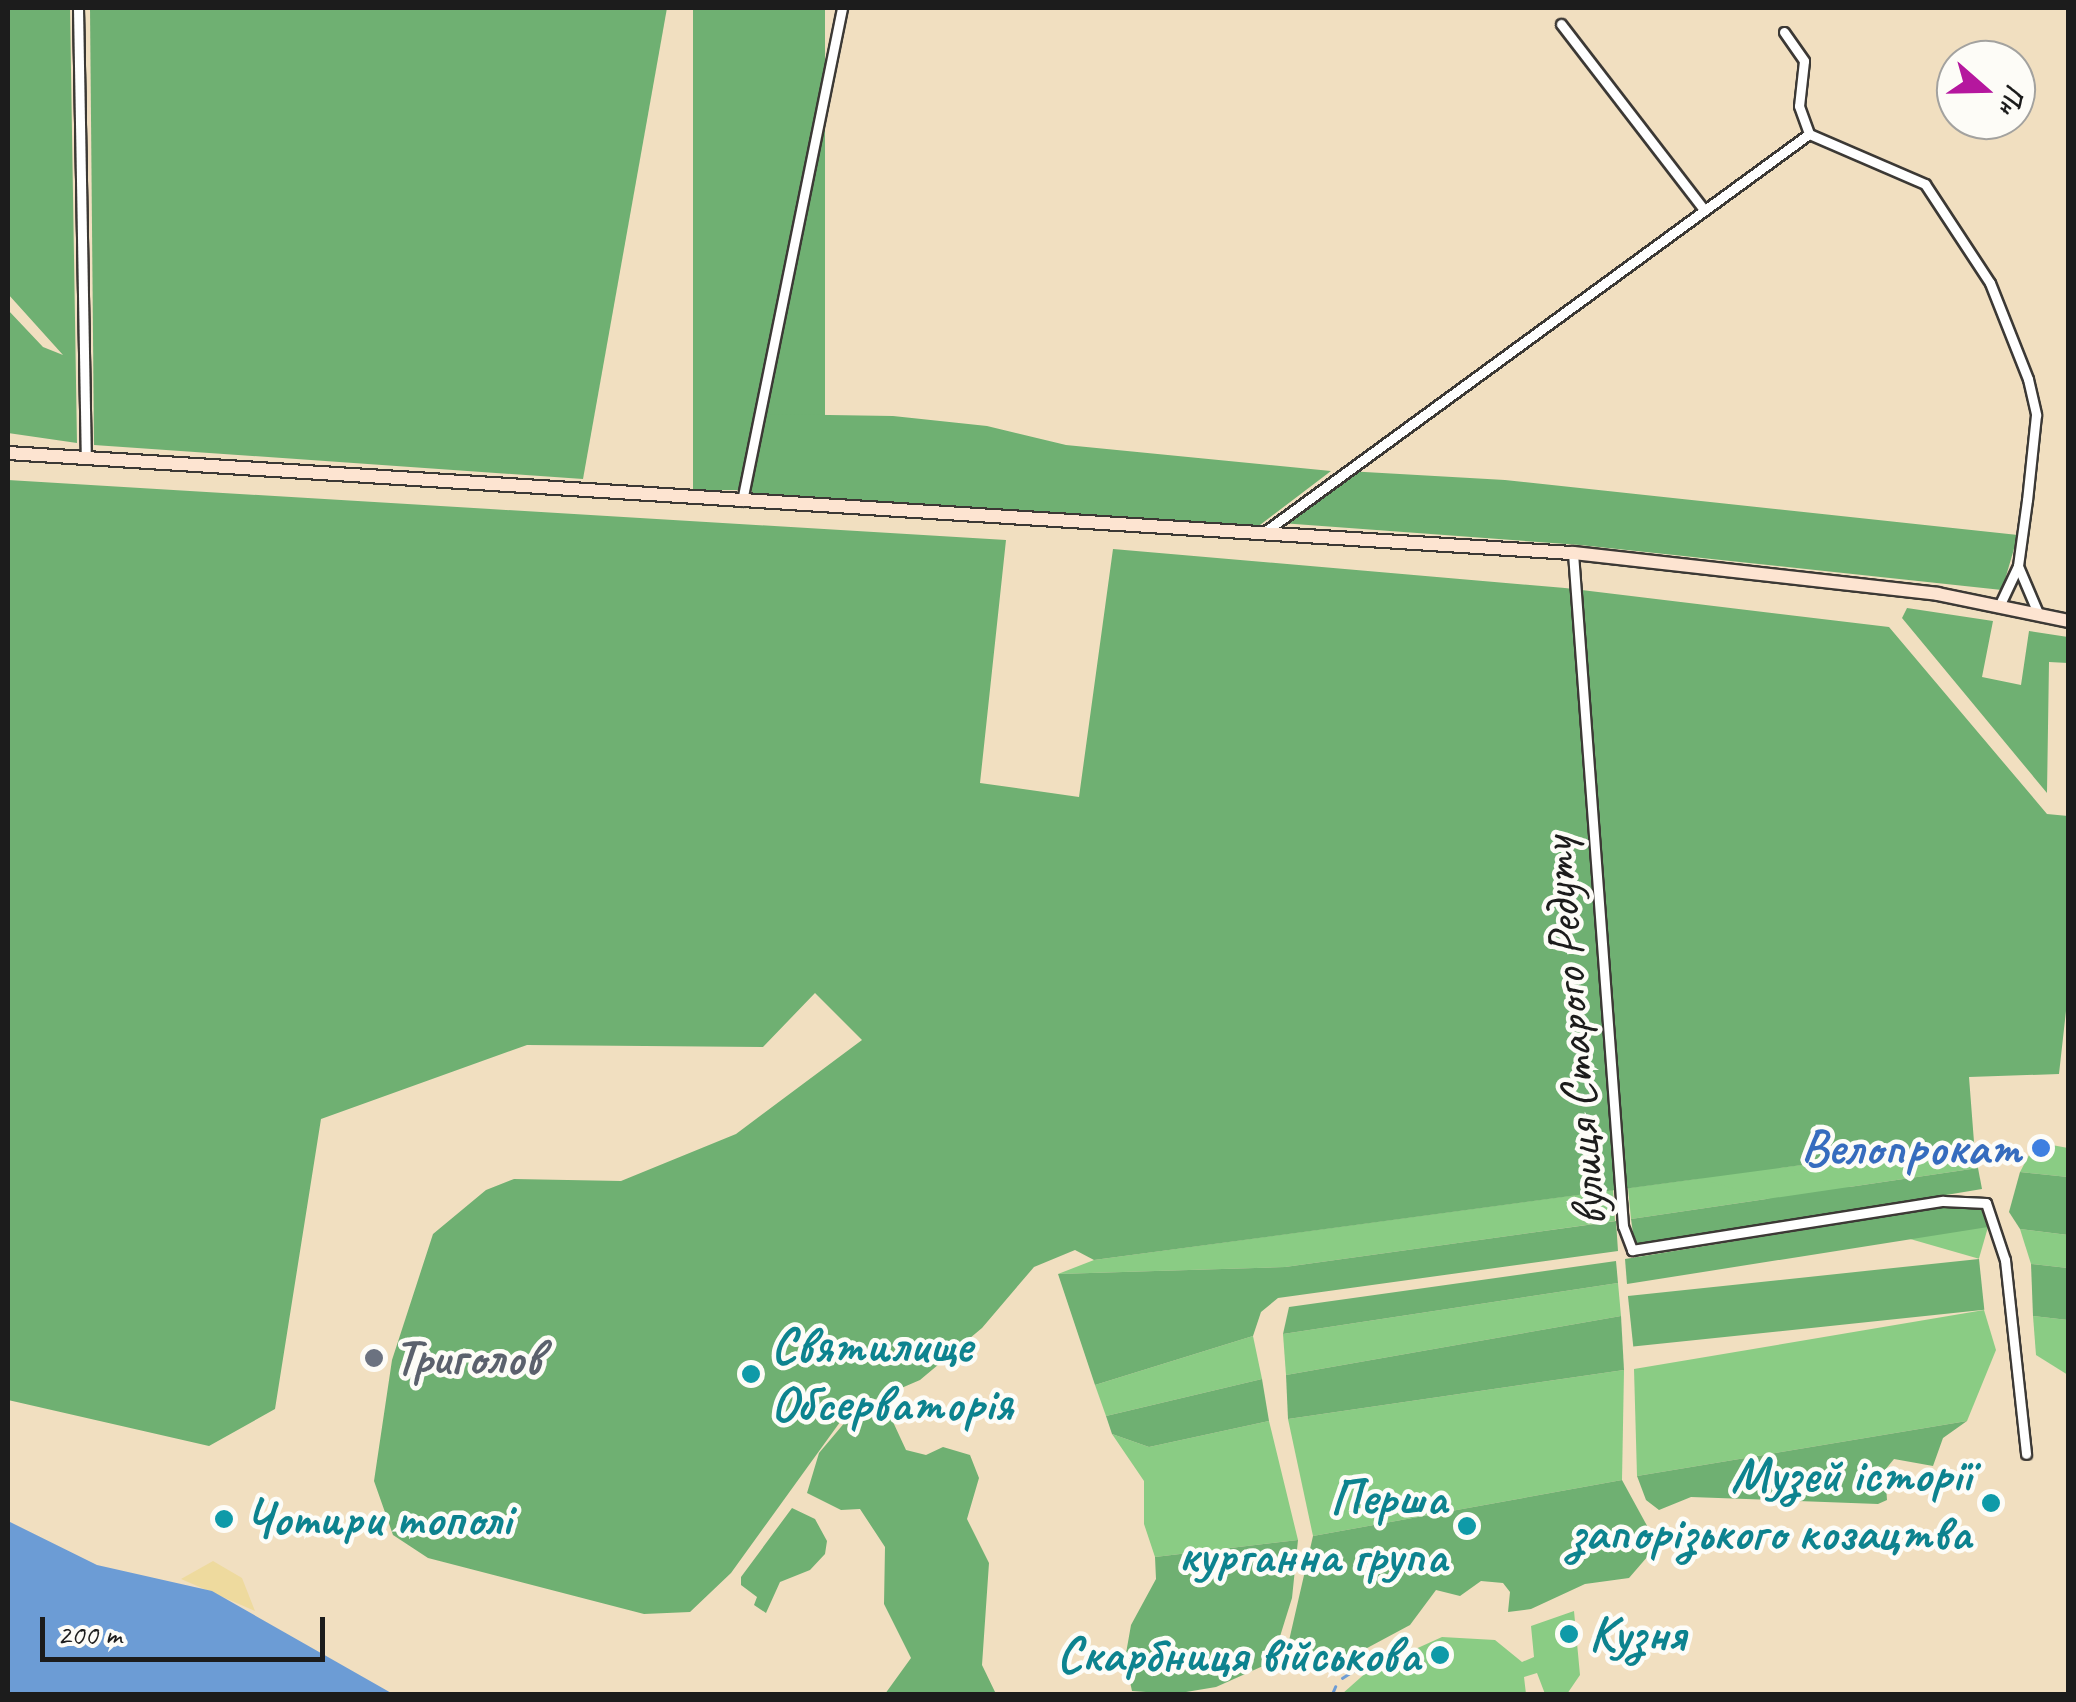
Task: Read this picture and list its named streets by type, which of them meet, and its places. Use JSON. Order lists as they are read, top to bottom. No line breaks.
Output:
{"streets":{"street":["вулиця Старого Редуту"]},"places":["Велопрокат","Триголов","Святилище Обсерваторія","Музей історії запорізького козацтва","Чотири тополі","Перша курганна група","Кузня","Скарбниця військова"],"scale_bar":"200 m","north":"right"}
